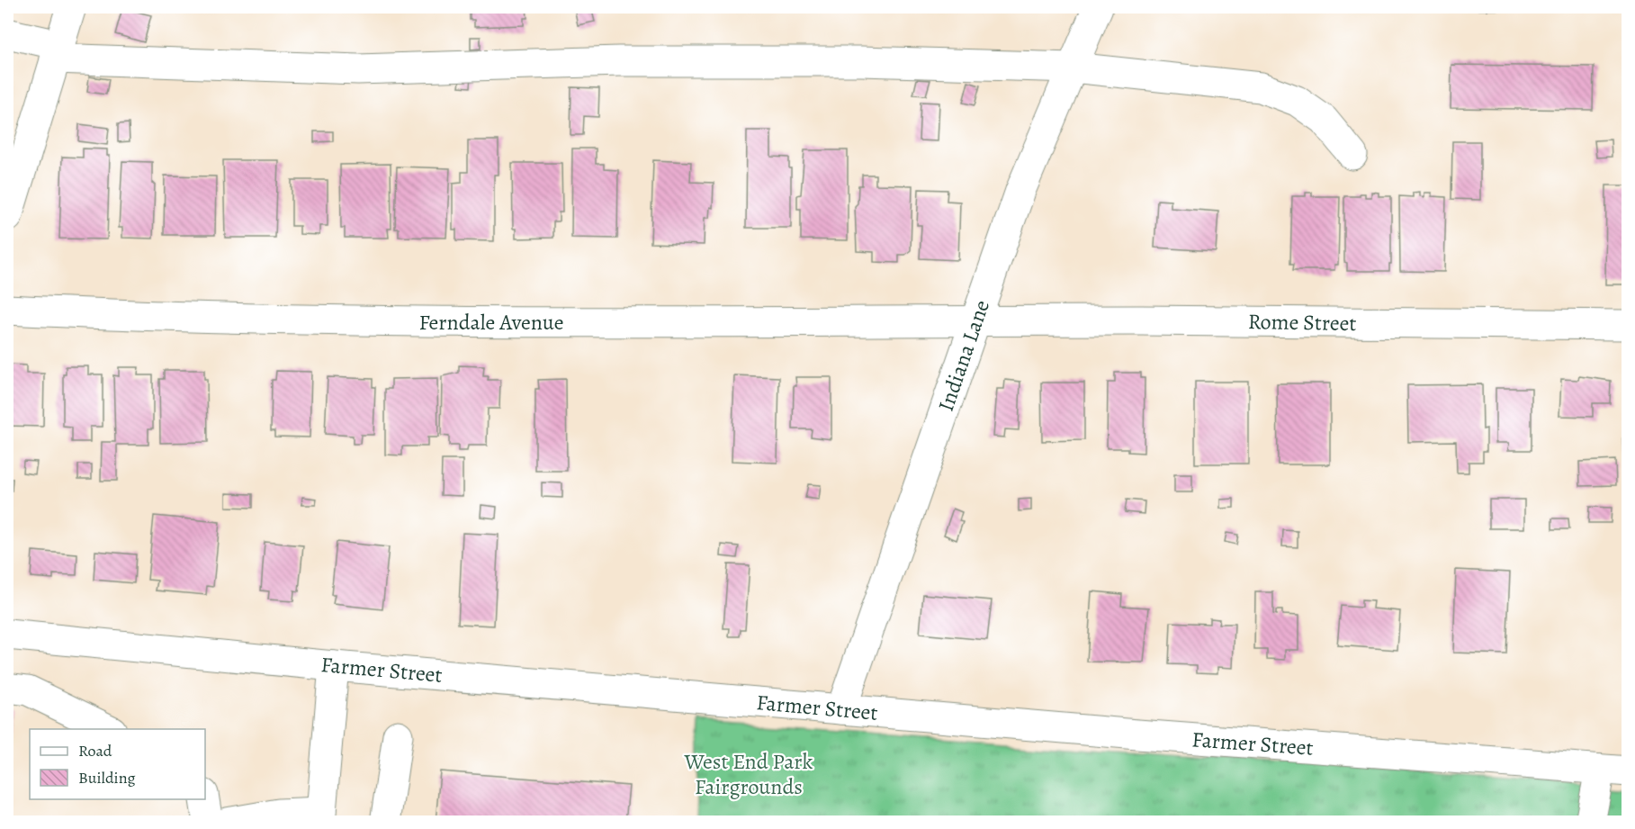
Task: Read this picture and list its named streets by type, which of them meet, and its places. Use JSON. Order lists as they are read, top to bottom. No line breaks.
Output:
{"streets":{"street":["Ferndale Avenue","Rome Street","Indiana Lane","Farmer Street"]},"crossings":[["Ferndale Avenue","Rome Street"],["Ferndale Avenue","Indiana Lane"],["Rome Street","Indiana Lane"],["Indiana Lane","Farmer Street"]],"parks":["West End Park Fairgrounds"],"legend":["Road","Building"]}
